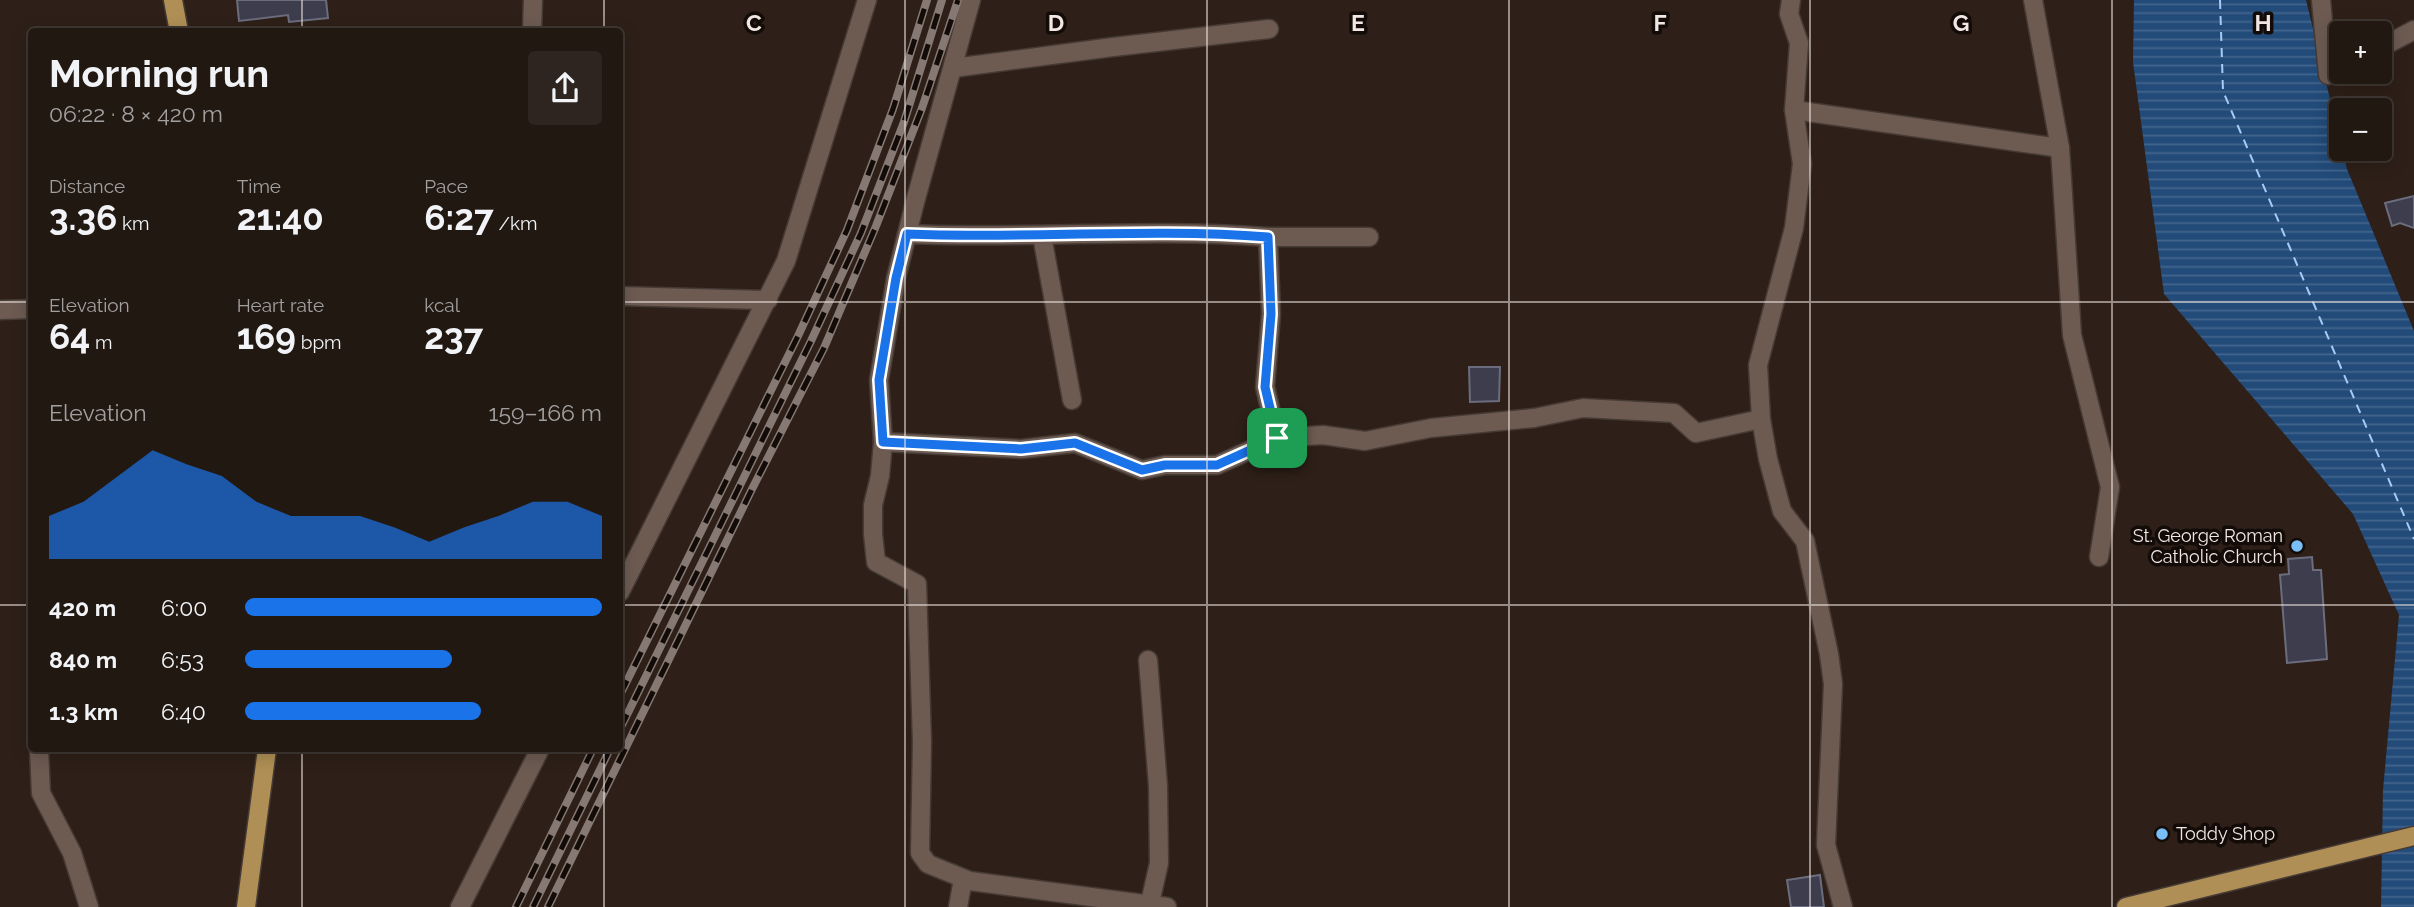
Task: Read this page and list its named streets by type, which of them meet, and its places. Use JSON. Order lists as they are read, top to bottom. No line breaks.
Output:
{"places":["St. George Roman Catholic Church","Toddy Shop"],"page":{"map_buttons":["+","−"],"heading":["Morning run","06:22 · 8 × 420 m"],"stats":[["Distance","3.36 km"],["Time","21:40"],["Pace","6:27 /km"],["Elevation","64 m"],["Heart rate","169 bpm"],["kcal","237"]],"chart":["Elevation","159–166 m"],"list":[{"name":"420 m","note":"6:00"},{"name":"840 m","note":"6:53"},{"name":"1.3 km","note":"6:40"}]},"grid":{"columns":["C","D","E","F","G","H"]}}
